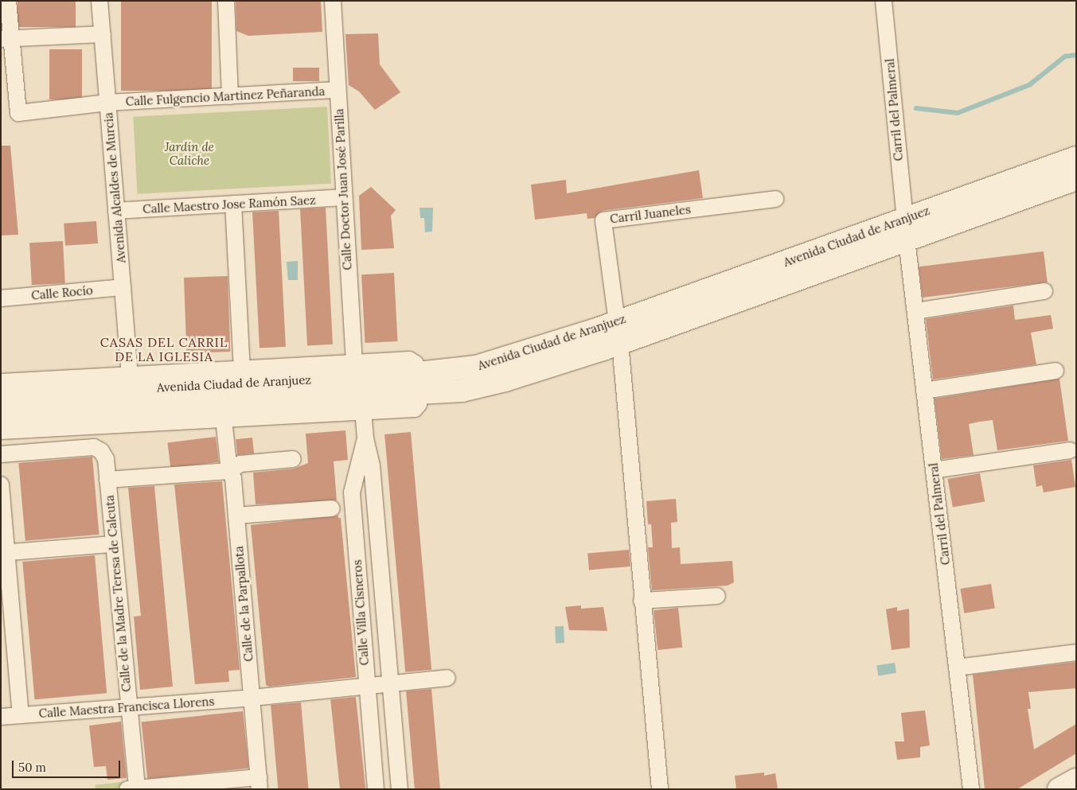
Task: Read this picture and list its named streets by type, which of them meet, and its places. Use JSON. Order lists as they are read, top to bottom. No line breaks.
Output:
{"streets":{"main road":["Avenida Ciudad de Aranjuez"],"street":["Calle Fulgencio Martinez Peñaranda","Carril del Palmeral","Avenida Alcaldes de Murcia","Calle Doctor Juan José Parilla","Calle Maestro Jose Ramón Saez","Carril Juaneles","Calle Rocío","Calle de la Madre Teresa de Calcuta","Calle de la Parpallota","Calle Villa Cisneros","Calle Maestra Francisca Llorens"]},"crossings":[["Calle Fulgencio Martinez Peñaranda","Avenida Alcaldes de Murcia"],["Calle Fulgencio Martinez Peñaranda","Calle Doctor Juan José Parilla"],["Carril del Palmeral","Avenida Ciudad de Aranjuez"],["Avenida Alcaldes de Murcia","Calle Maestro Jose Ramón Saez"],["Avenida Alcaldes de Murcia","Calle Rocío"],["Calle Doctor Juan José Parilla","Calle Maestro Jose Ramón Saez"],["Calle Doctor Juan José Parilla","Avenida Ciudad de Aranjuez"],["Calle Doctor Juan José Parilla","Calle Villa Cisneros"],["Carril Juaneles","Avenida Ciudad de Aranjuez"],["Avenida Ciudad de Aranjuez","Calle Villa Cisneros"],["Calle de la Madre Teresa de Calcuta","Calle Maestra Francisca Llorens"],["Calle de la Parpallota","Calle Maestra Francisca Llorens"],["Calle Villa Cisneros","Calle Maestra Francisca Llorens"]],"districts":["CASAS DEL CARRIL DE LA IGLESIA"],"parks":["Jardín de Caliche"],"scale_bar":"50 m"}
